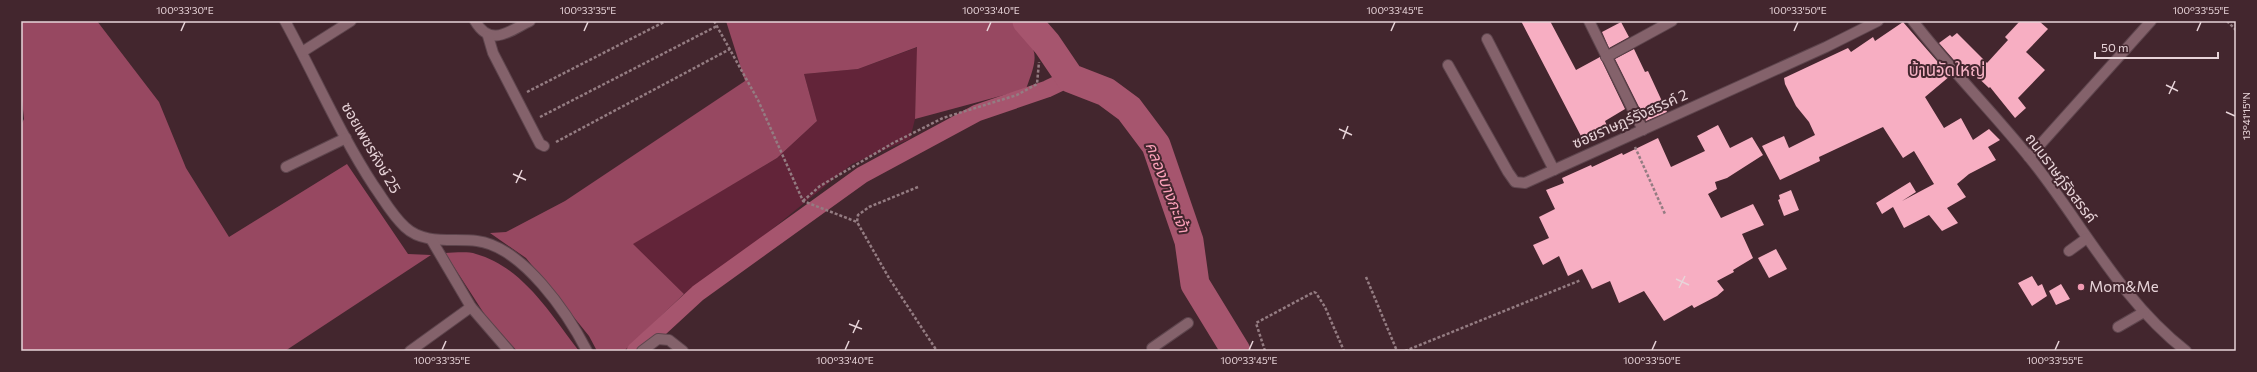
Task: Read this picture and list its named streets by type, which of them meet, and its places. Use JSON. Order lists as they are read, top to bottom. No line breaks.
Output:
{"streets":{"street":["ซอยราษฎร์รังสรรค์ 2","ซอยเพชรหึงษ์ 25","ถนนราษฎ์รังสรรค์"]},"districts":["บ้านวัดใหญ่"],"water":["คลองบางกะเจ้า"],"places":["Mom&Me"],"scale_bar":"50 m","coordinates":["100°33'30\"E","100°33'35\"E","100°33'40\"E","100°33'45\"E","100°33'50\"E","100°33'55\"E","13°41'15\"N"]}
